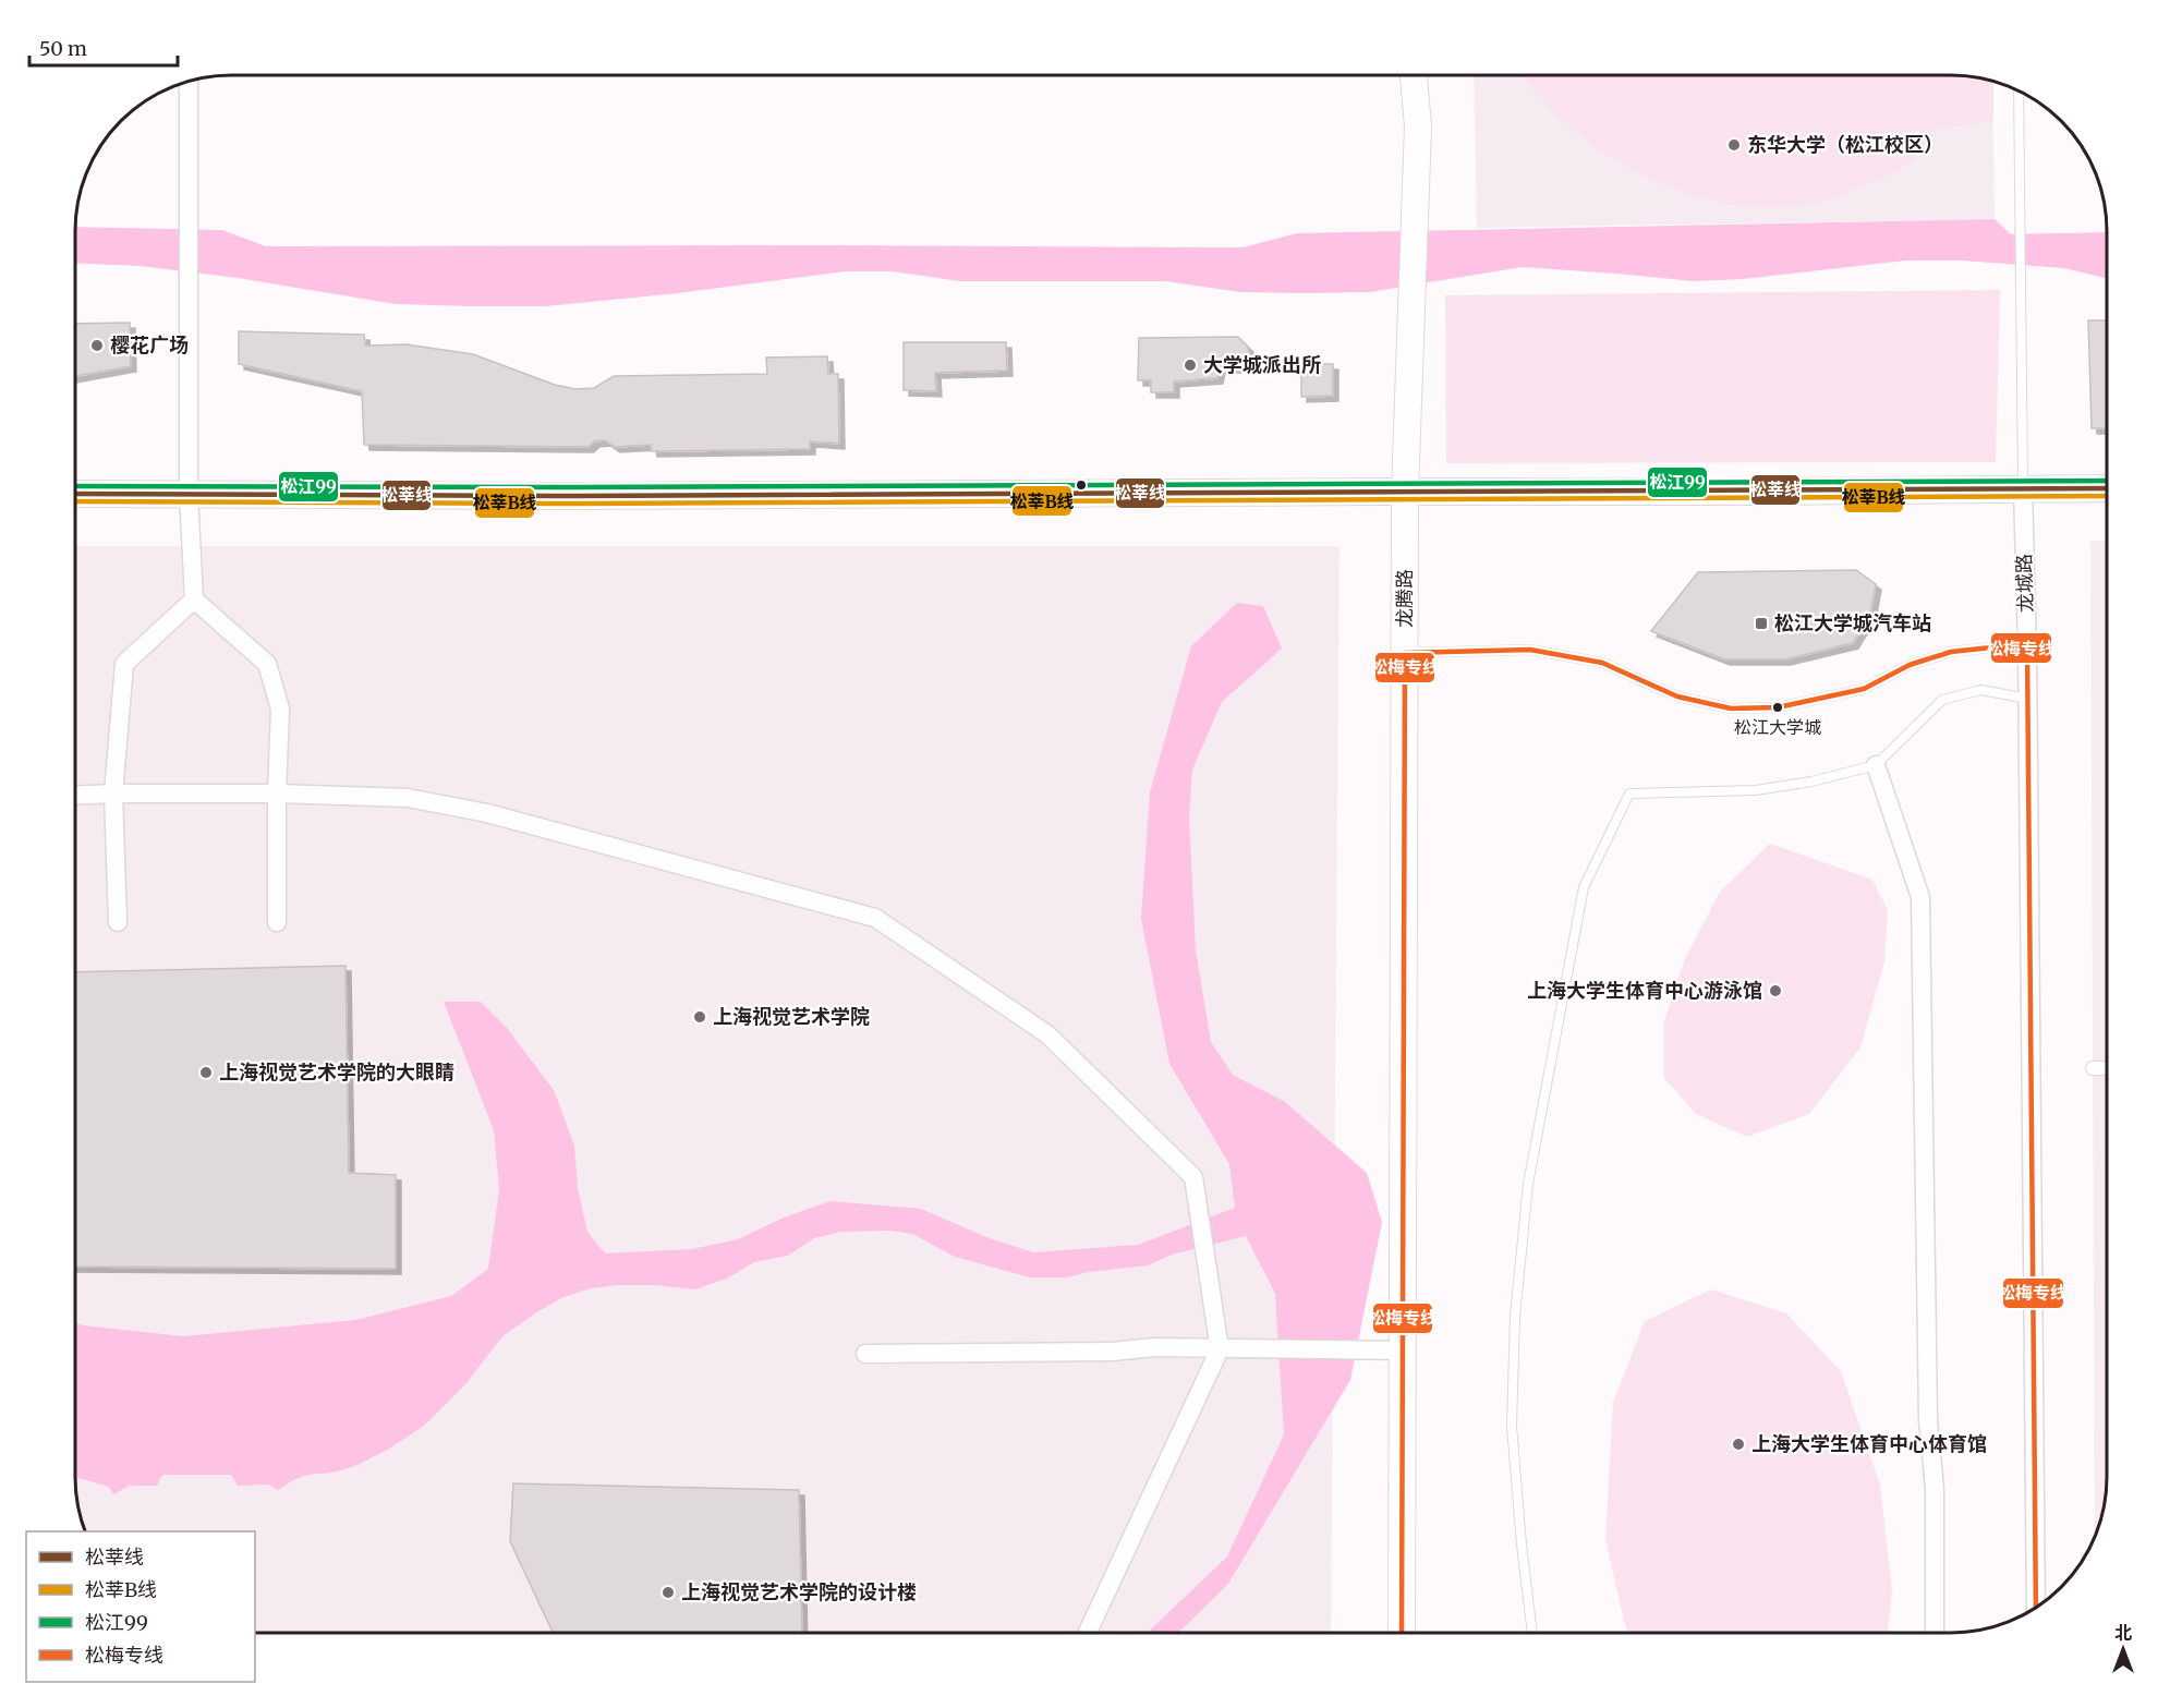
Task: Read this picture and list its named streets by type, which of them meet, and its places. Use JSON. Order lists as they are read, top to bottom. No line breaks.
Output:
{"streets":{"main road":["龙腾路"],"street":["龙城路"]},"places":{"other":["东华大学（松江校区）","樱花广场","大学城派出所","松江大学城","上海大学生体育中心游泳馆","上海视觉艺术学院","上海视觉艺术学院的大眼睛","上海大学生体育中心体育馆","上海视觉艺术学院的设计楼"],"transit":["松江大学城汽车站"]},"lines":["transit line 松江99","transit line 松莘线","transit line 松莘B线","transit line 松梅专线"],"legend":["松莘线","松莘B线","松江99","松梅专线"],"scale_bar":"50 m","north":"top"}
